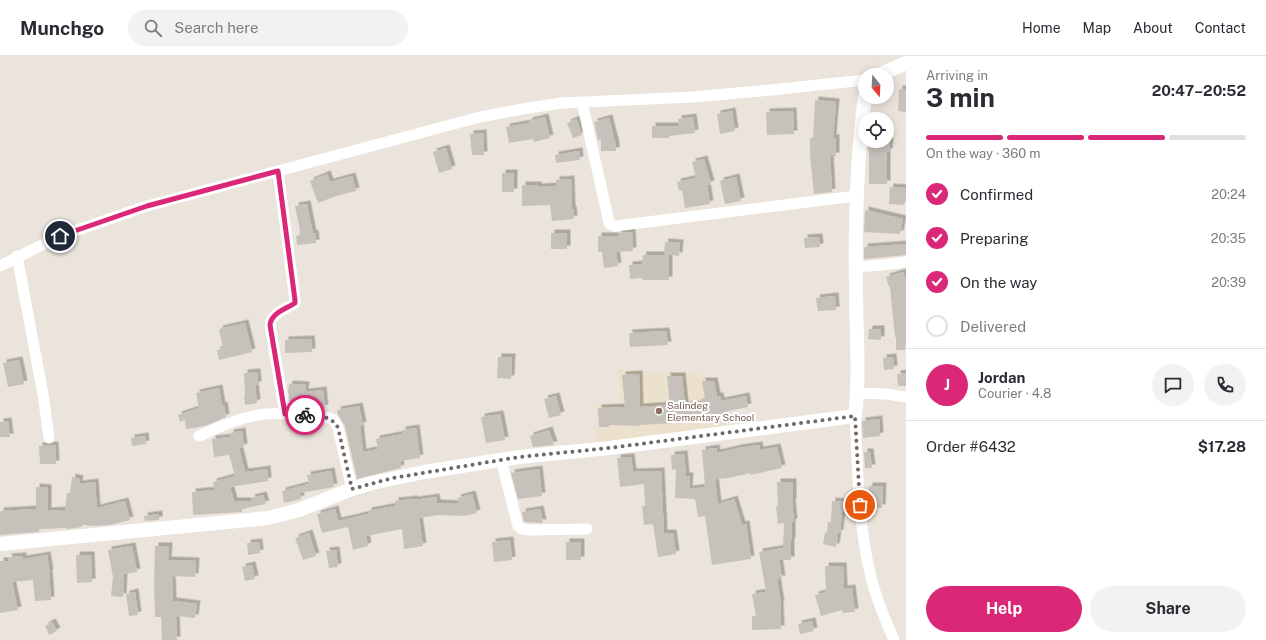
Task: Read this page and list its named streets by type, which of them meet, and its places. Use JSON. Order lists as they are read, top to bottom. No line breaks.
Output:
{"places":["Salindeg Elementary School"],"north":"bottom","page":{"header":"Munchgo","search":"Search here","nav":["Home","Map","About","Contact"],"heading":["3 min","Arriving in","20:47–20:52"],"panel":["Jordan","Courier · 4.8","Order #6432","$17.28"],"bar":"On the way · 360 m","list":[["Confirmed","20:24"],["Preparing","20:35"],["On the way","20:39"],"Delivered"],"round":"J","buttons":["Help","Share"]}}
